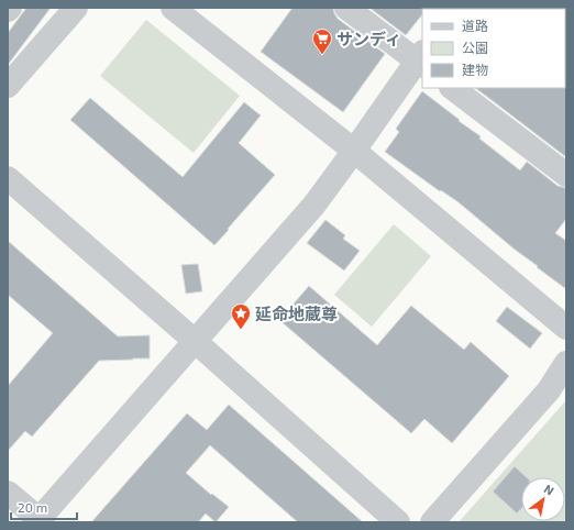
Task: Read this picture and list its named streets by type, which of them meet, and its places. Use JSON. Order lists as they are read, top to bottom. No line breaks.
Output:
{"places":{"supermarket":["サンディ"],"place":["延命地蔵尊"]},"legend":["道路","公園","建物"],"scale_bar":"20 m","north":"top right"}
